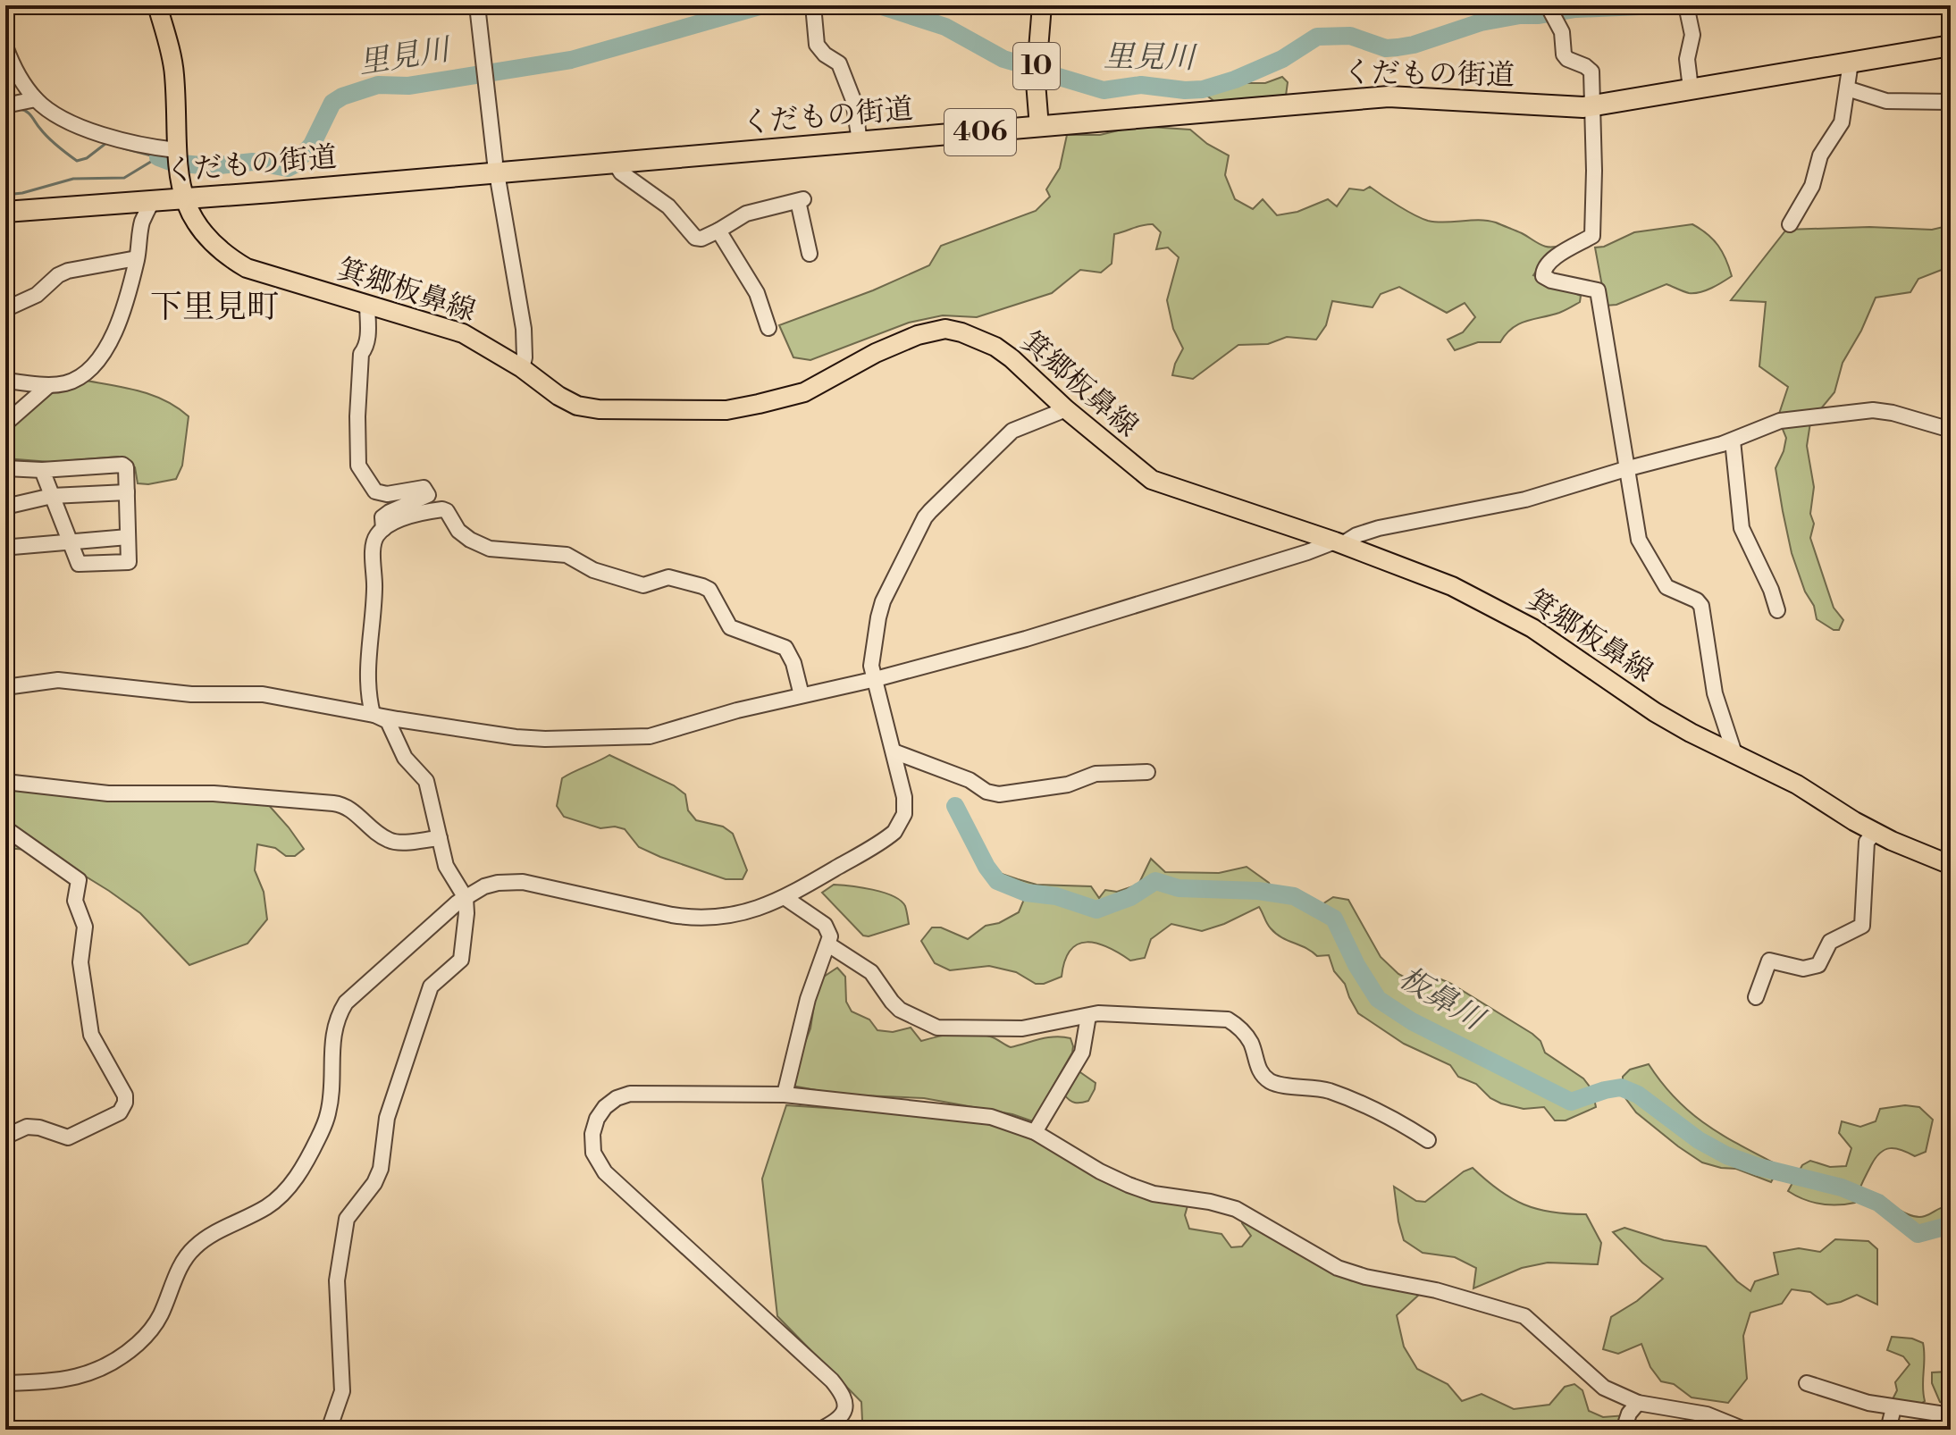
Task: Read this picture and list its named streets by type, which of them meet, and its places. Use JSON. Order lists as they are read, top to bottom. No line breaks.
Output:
{"streets":{"highway":["くだもの街道","406"],"main road":["10","箕郷板鼻線"]},"crossings":[["10","くだもの街道"],["くだもの街道","箕郷板鼻線"]],"districts":["下里見町"],"water":["里見川","板鼻川"]}
